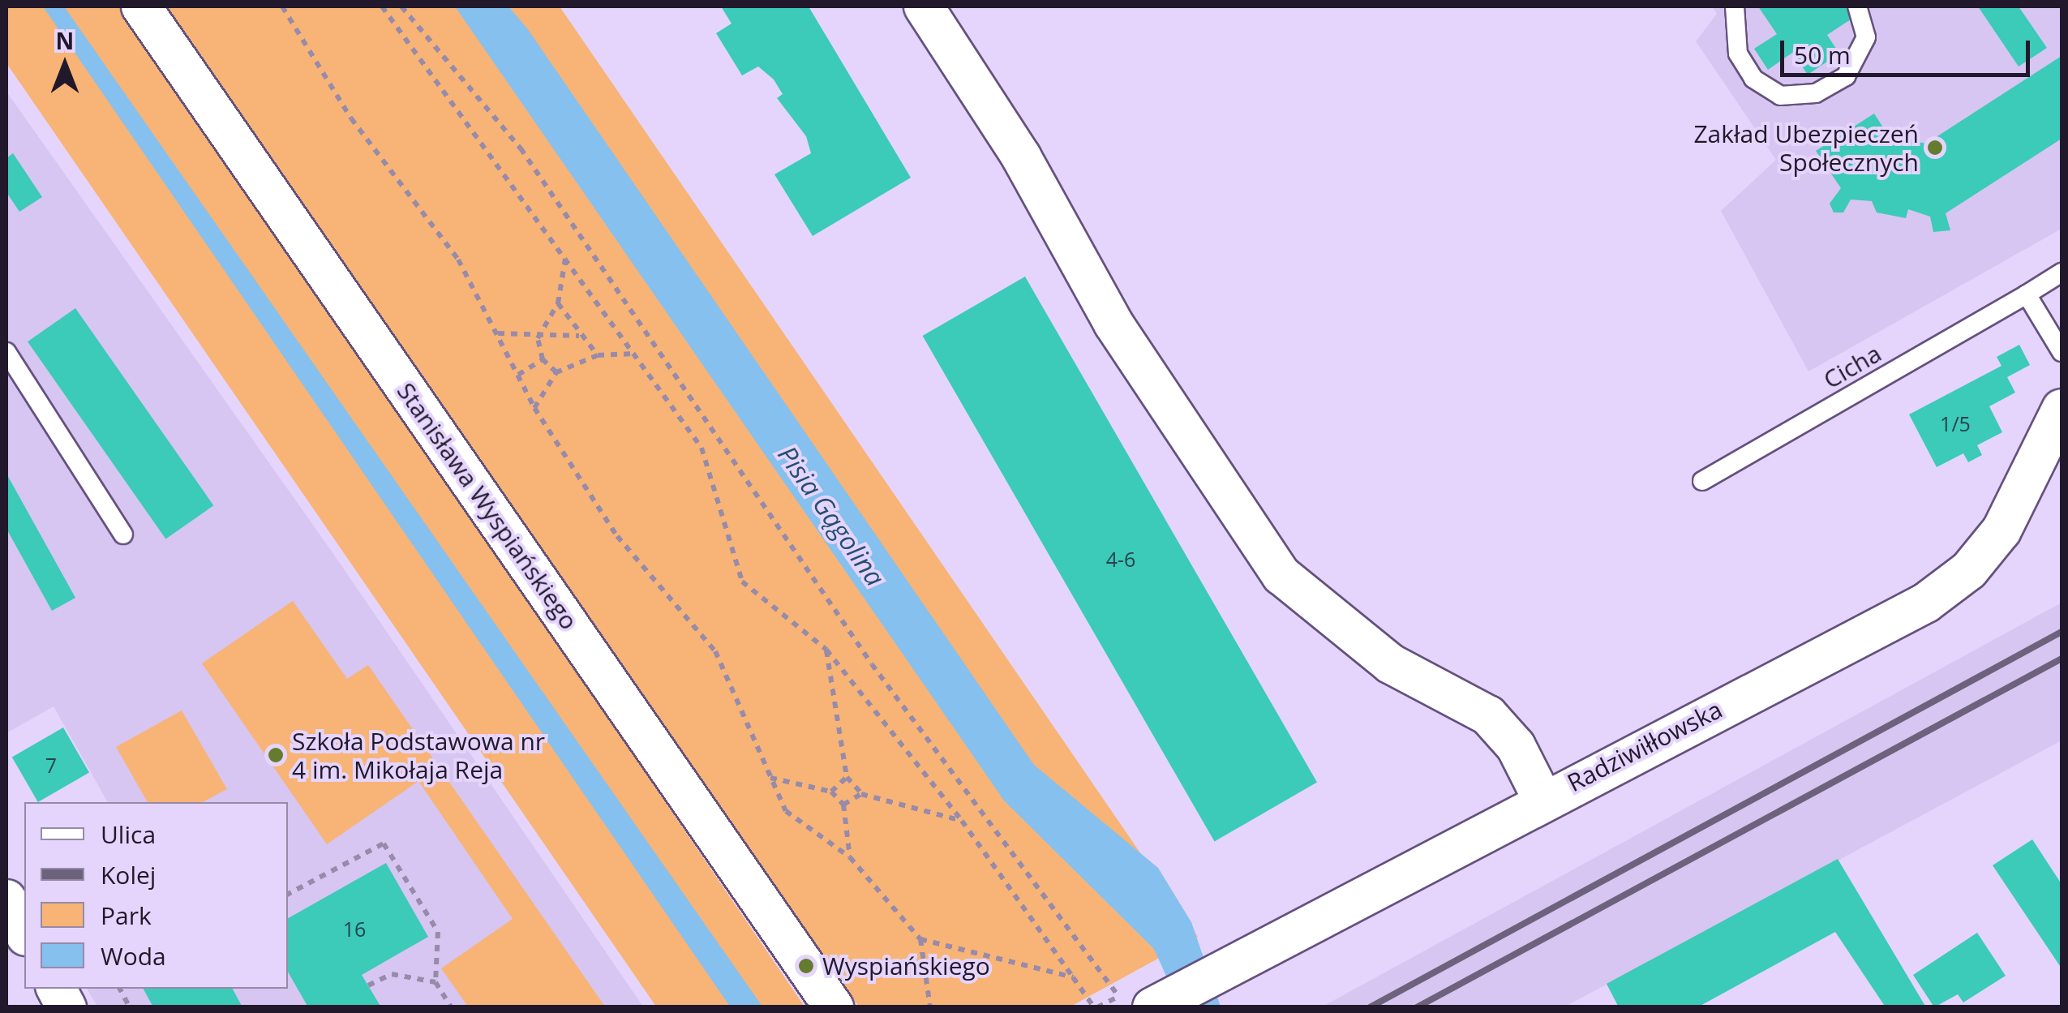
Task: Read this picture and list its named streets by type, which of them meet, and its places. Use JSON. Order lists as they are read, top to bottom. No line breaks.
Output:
{"streets":{"street":["Stanisława Wyspiańskiego","Radziwiłłowska"],"lane":["Cicha"]},"water":["Pisia Gągolina"],"places":["Zakład Ubezpieczeń Społecznych","Szkoła Podstawowa nr 4 im. Mikołaja Reja","Wyspiańskiego"],"house_numbers":["1/5","4-6","7","16"],"legend":["Ulica","Kolej","Park","Woda"],"scale_bar":"50 m","north":"top"}
